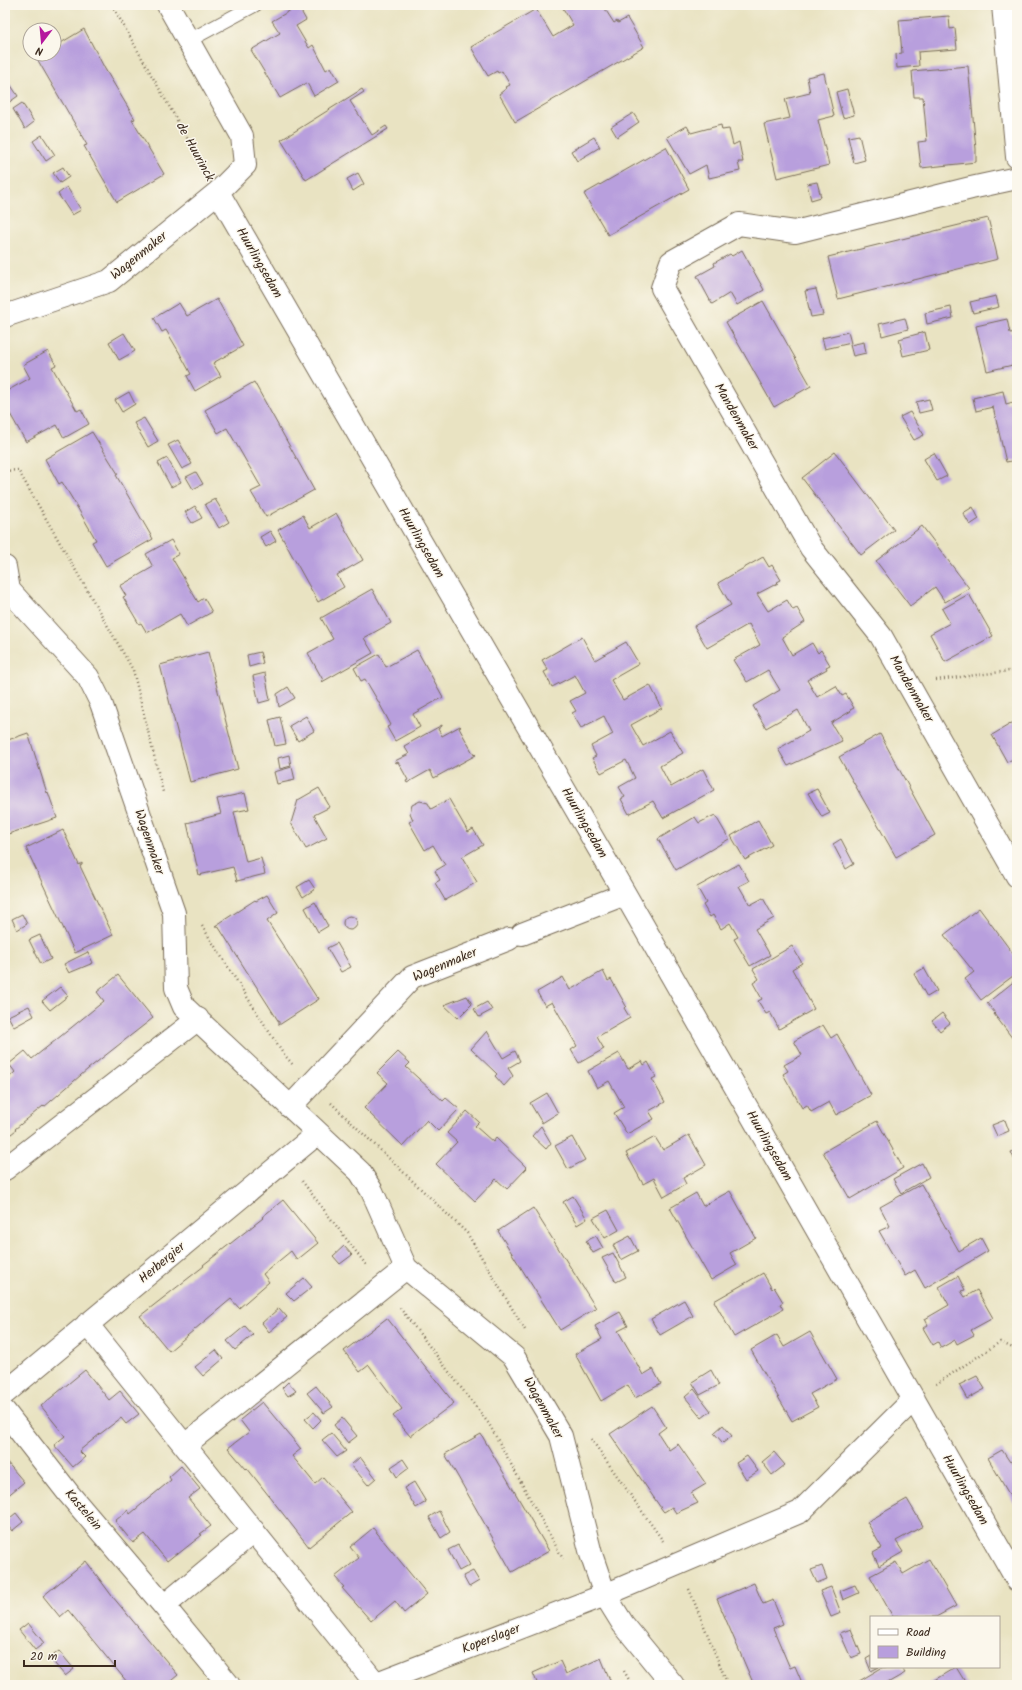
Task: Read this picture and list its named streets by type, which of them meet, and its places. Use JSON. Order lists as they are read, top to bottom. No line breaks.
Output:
{"streets":{"street":["de Huurinck","Wagenmaker","Huurlingsedam","Mandenmaker","Herbergier","Kastelein","Koperslager"]},"crossings":[["de Huurinck","Wagenmaker"],["de Huurinck","Huurlingsedam"],["Wagenmaker","Huurlingsedam"],["Wagenmaker","Herbergier"],["Wagenmaker","Koperslager"]],"legend":["Road","Building"],"scale_bar":"20 m","north":"bottom"}
